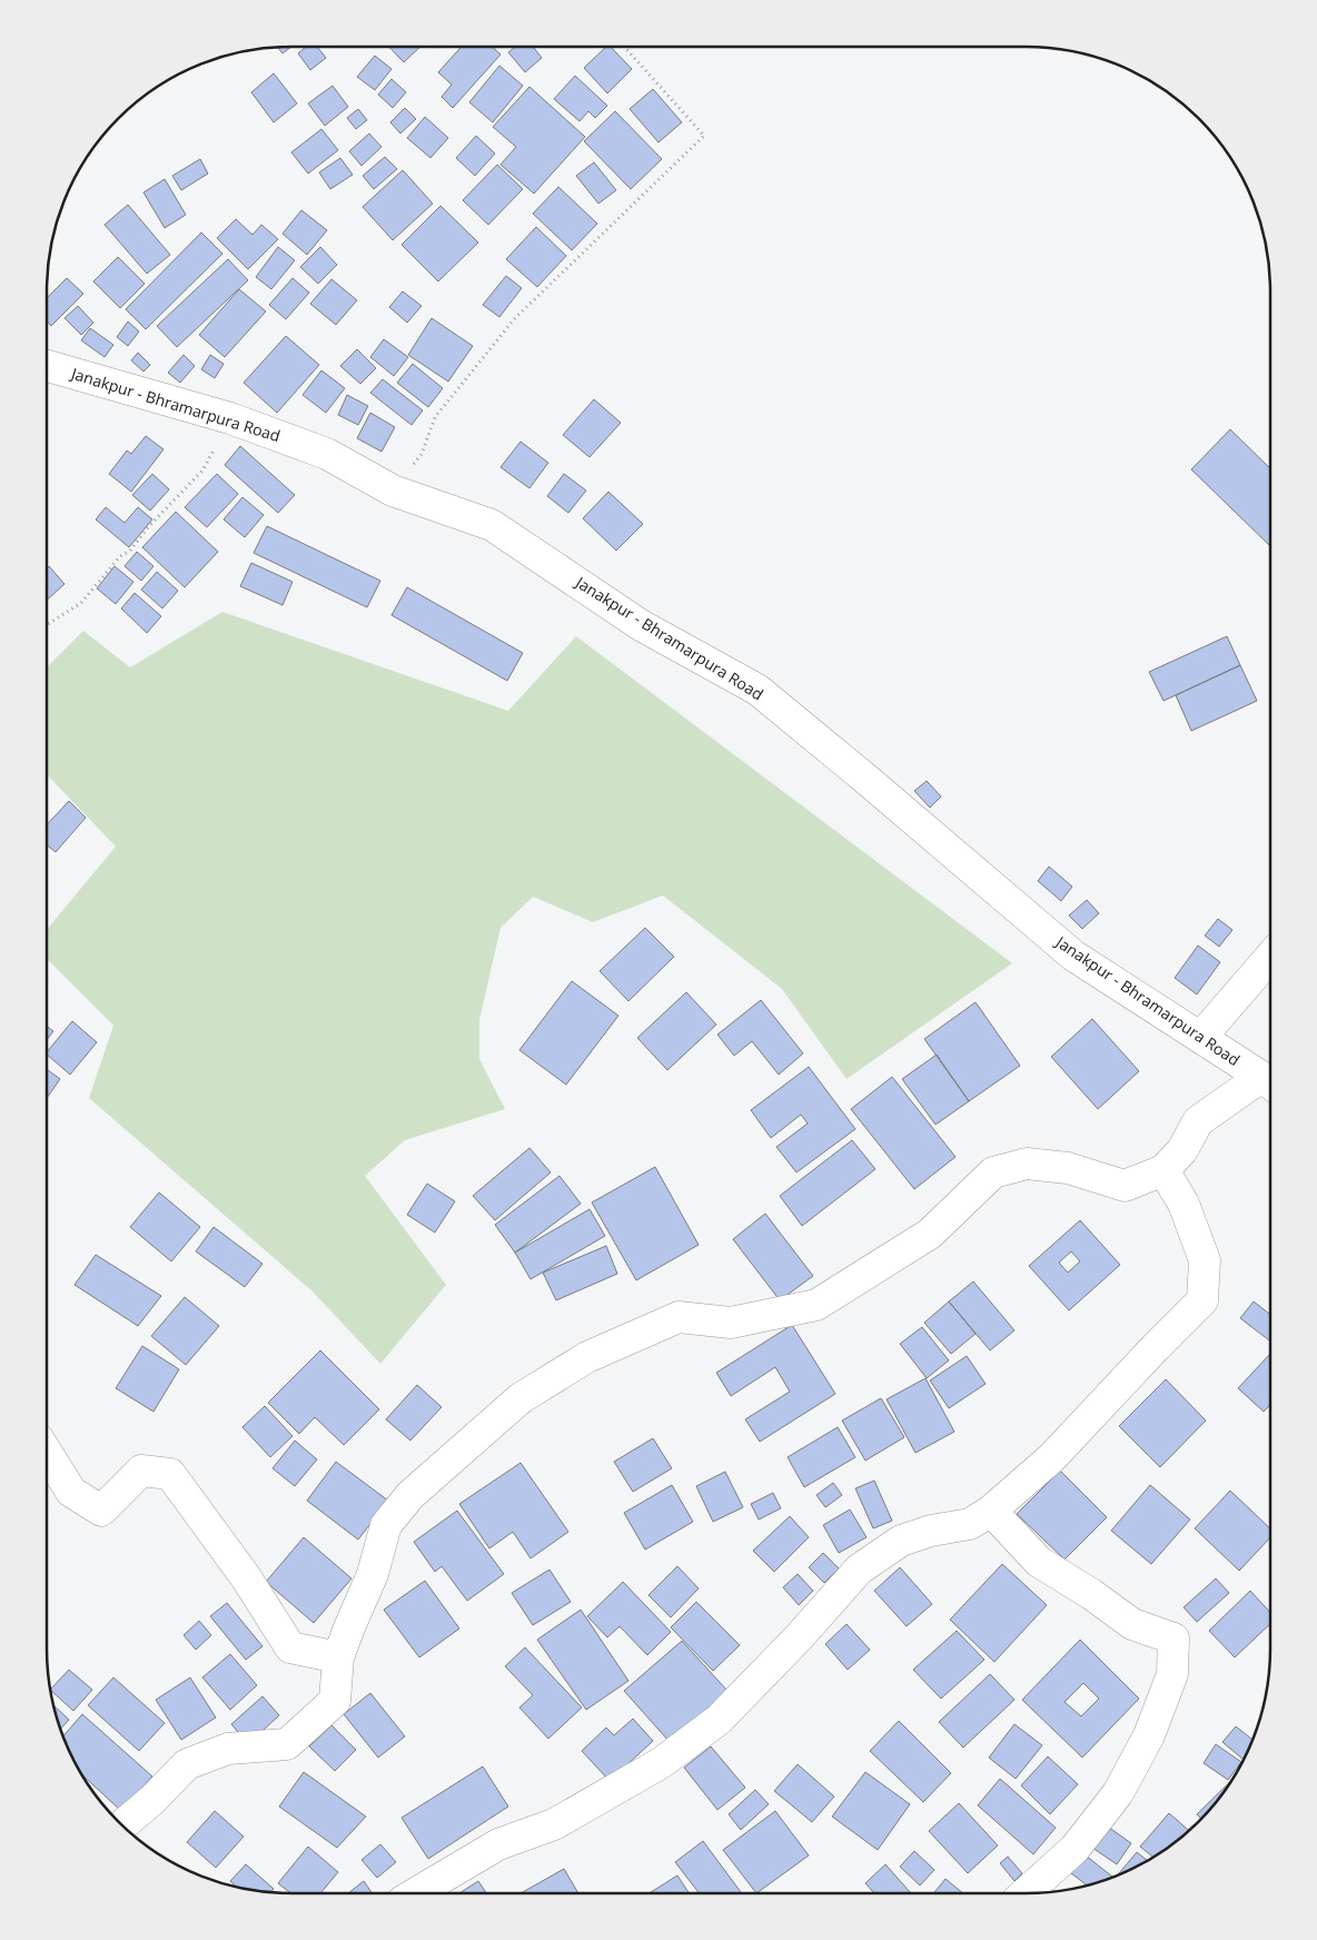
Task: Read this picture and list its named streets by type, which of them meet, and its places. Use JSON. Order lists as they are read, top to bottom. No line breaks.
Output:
{"streets":{"street":["Janakpur - Bhramarpura Road"]}}
